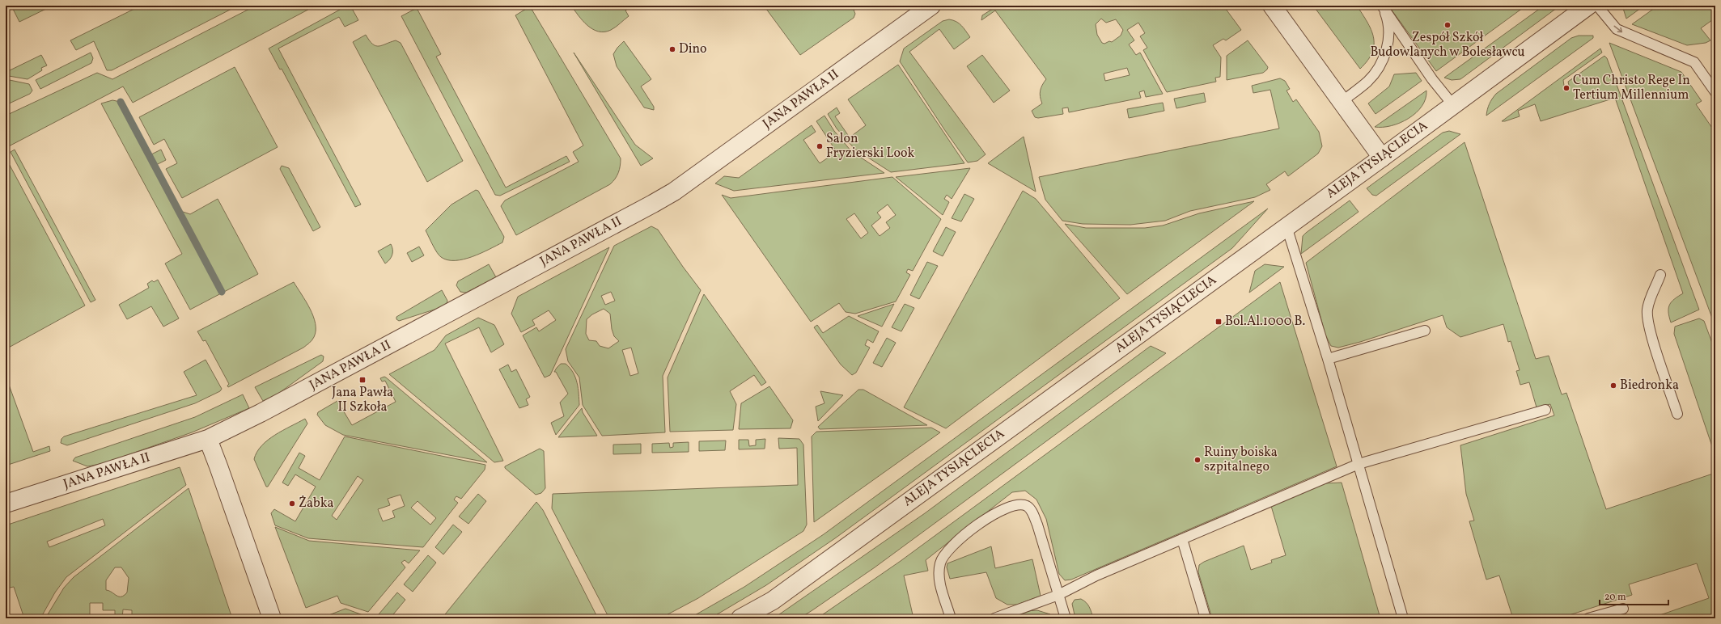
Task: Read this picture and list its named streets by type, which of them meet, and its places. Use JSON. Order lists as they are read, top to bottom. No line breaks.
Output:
{"streets":{"street":["JANA PAWŁA II","ALEJA TYSIĄCLECIA"]},"places":{"other":["Zespół Szkół Budowlanych w Bolesławcu","Dino","Cum Christo Rege In Tertium Millennium","Salon Fryzierski Look","Biedronka","Ruiny boiska szpitalnego","Żabka"],"transit":["Bol.Al.1000 B.","Jana Pawła II Szkoła"]},"scale_bar":"20 m"}
